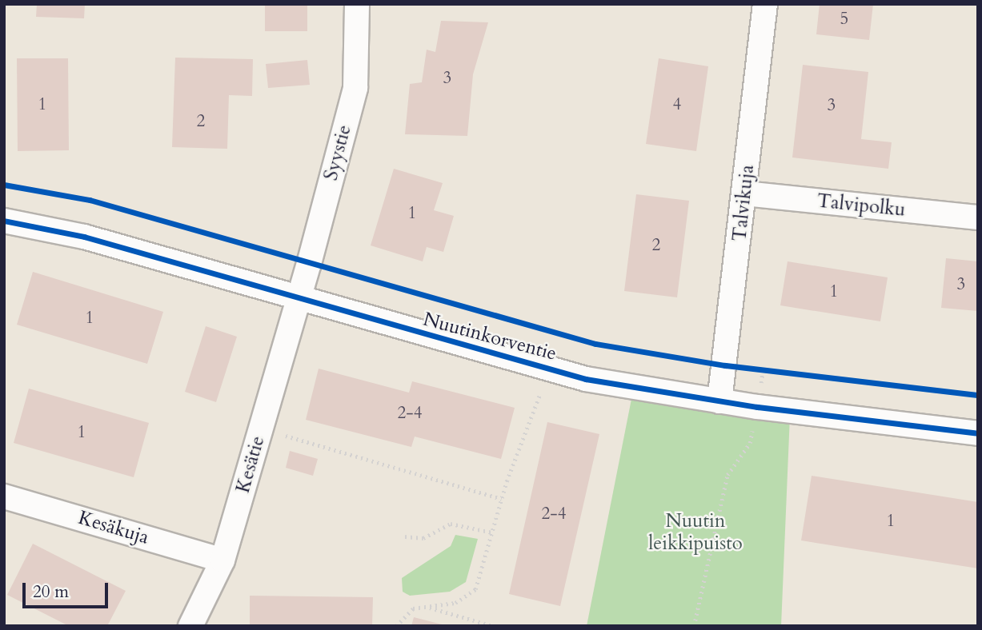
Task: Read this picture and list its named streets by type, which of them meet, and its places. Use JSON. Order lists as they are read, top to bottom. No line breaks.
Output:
{"streets":{"street":["Syystie","Talvikuja","Talvipolku","Nuutinkorventie","Kesätie","Kesäkuja"]},"crossings":[["Syystie","Nuutinkorventie"],["Syystie","Kesätie"],["Talvikuja","Talvipolku"],["Talvikuja","Nuutinkorventie"],["Nuutinkorventie","Kesätie"],["Kesätie","Kesäkuja"]],"parks":["Nuutin leikkipuisto"],"house_numbers":["5","3","1","4","3","2","1","2","3","1","1","2-4","1","2-4","1"],"scale_bar":"20 m"}
